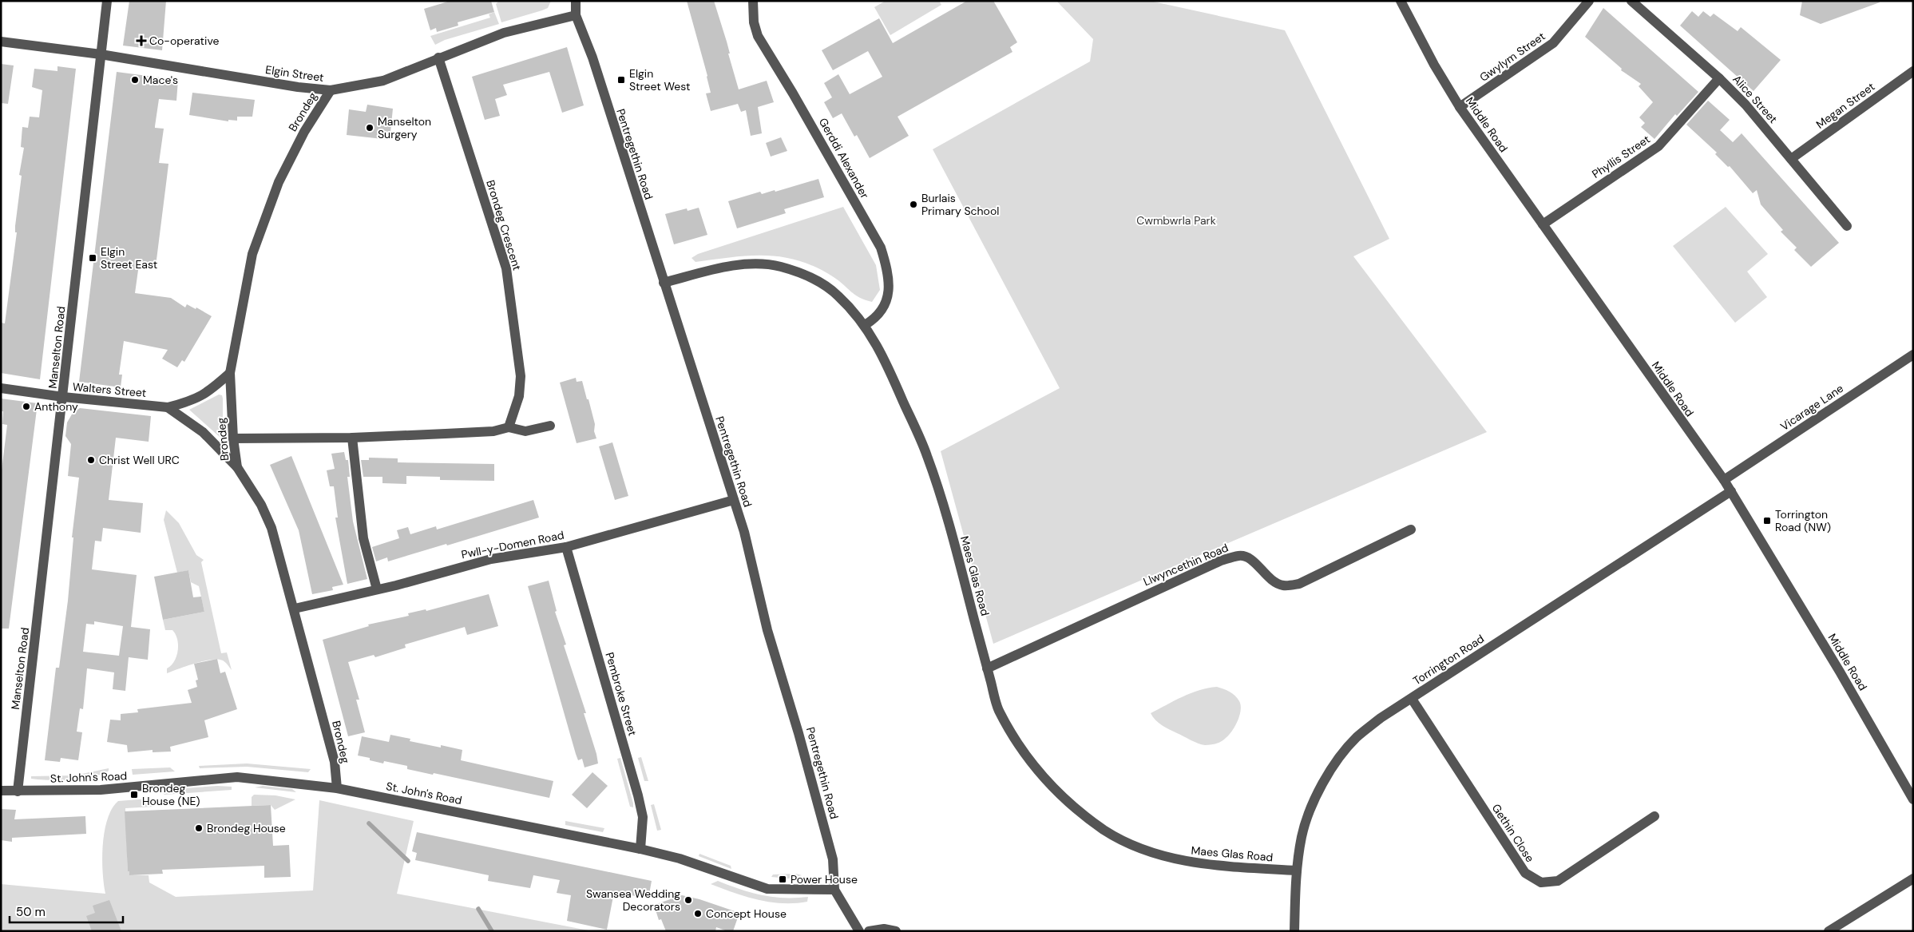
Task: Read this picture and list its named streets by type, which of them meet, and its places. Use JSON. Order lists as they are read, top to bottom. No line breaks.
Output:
{"streets":{"street":["Gwylym Street","Elgin Street","Alice Street","Megan Street","Brondeg","Middle Road","Pentregethin Road","Phyllis Street","Gerddi Alexander","Brondeg Crescent","Manselton Road","Walters Street","Vicarage Lane","Pwll-y-Domen Road","Llwyncethin Road","Maes Glas Road","Torrington Road","Pembroke Street","St. John's Road","Gethin Close"]},"crossings":[["Gwylym Street","Middle Road"],["Elgin Street","Brondeg"],["Elgin Street","Pentregethin Road"],["Elgin Street","Brondeg Crescent"],["Elgin Street","Manselton Road"],["Alice Street","Megan Street"],["Alice Street","Phyllis Street"],["Brondeg","Walters Street"],["Brondeg","Pwll-y-Domen Road"],["Brondeg","St. John's Road"],["Middle Road","Phyllis Street"],["Middle Road","Vicarage Lane"],["Middle Road","Torrington Road"],["Pentregethin Road","Pwll-y-Domen Road"],["Pentregethin Road","Maes Glas Road"],["Pentregethin Road","St. John's Road"],["Gerddi Alexander","Maes Glas Road"],["Manselton Road","Walters Street"],["Manselton Road","St. John's Road"],["Pwll-y-Domen Road","Pembroke Street"],["Llwyncethin Road","Maes Glas Road"],["Maes Glas Road","Torrington Road"],["Torrington Road","Gethin Close"],["Pembroke Street","St. John's Road"]],"parks":["Cwmbwrla Park"],"places":{"health":["Co-operative"],"other":["Mace's","Manselton Surgery","Burlais Primary School","Anthony","Christ Well URC","Brondeg House","Swansea Wedding Decorators","Concept House"],"transit":["Elgin Street West","Elgin Street East","Torrington Road (NW)","Brondeg House (NE)","Power House"]},"scale_bar":"50 m"}
